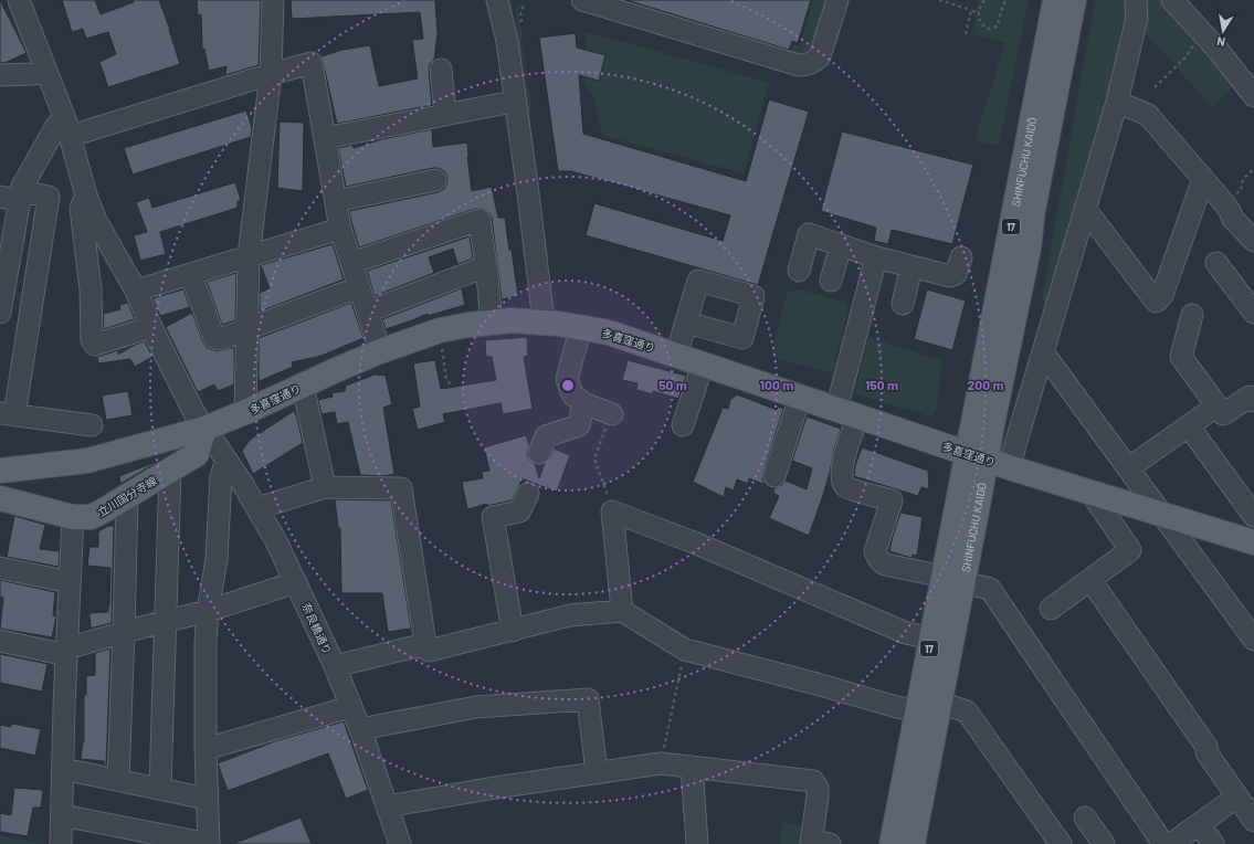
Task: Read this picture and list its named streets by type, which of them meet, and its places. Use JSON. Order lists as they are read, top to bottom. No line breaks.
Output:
{"streets":{"main road":["SHINFUCHU KAIDŌ","17","多喜窪通り","立川国分寺線"],"street":["奈良橋通り"]},"crossings":[["SHINFUCHU KAIDŌ","多喜窪通り"],["多喜窪通り","立川国分寺線"],["多喜窪通り","奈良橋通り"],["立川国分寺線","奈良橋通り"]],"north":"bottom","rings":["50 m","100 m","150 m","200 m"]}
